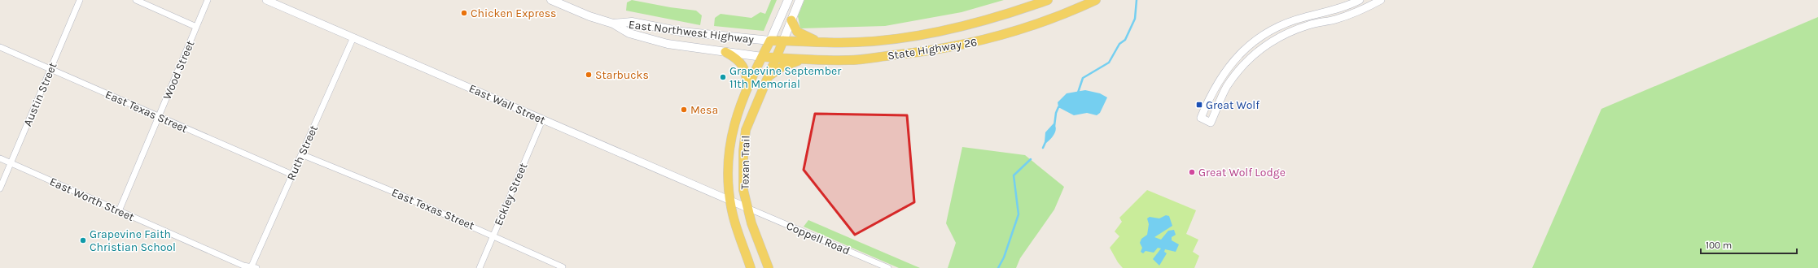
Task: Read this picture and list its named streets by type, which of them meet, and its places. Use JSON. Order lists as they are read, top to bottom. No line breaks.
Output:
{"streets":{"main road":["East Northwest Highway","State Highway 26","Texan Trail"],"street":["Wood Street","Austin Street","East Wall Street","East Texas Street","Ruth Street","Eckley Street","East Worth Street","Coppell Road"]},"crossings":[["East Northwest Highway","State Highway 26"],["East Northwest Highway","Texan Trail"],["State Highway 26","Texan Trail"],["Wood Street","East Texas Street"],["Wood Street","East Worth Street"],["Austin Street","East Texas Street"],["Austin Street","East Worth Street"],["East Wall Street","Ruth Street"],["East Wall Street","Texan Trail"],["East Wall Street","Eckley Street"],["East Wall Street","Coppell Road"],["East Texas Street","Ruth Street"],["East Texas Street","Eckley Street"],["Ruth Street","East Worth Street"],["Texan Trail","Coppell Road"]],"places":{"other":["Chicken Express","Starbucks","Grapevine September 11th Memorial","Mesa","Great Wolf Lodge","Grapevine Faith Christian School"],"transit":["Great Wolf"]},"scale_bar":"100 m"}
